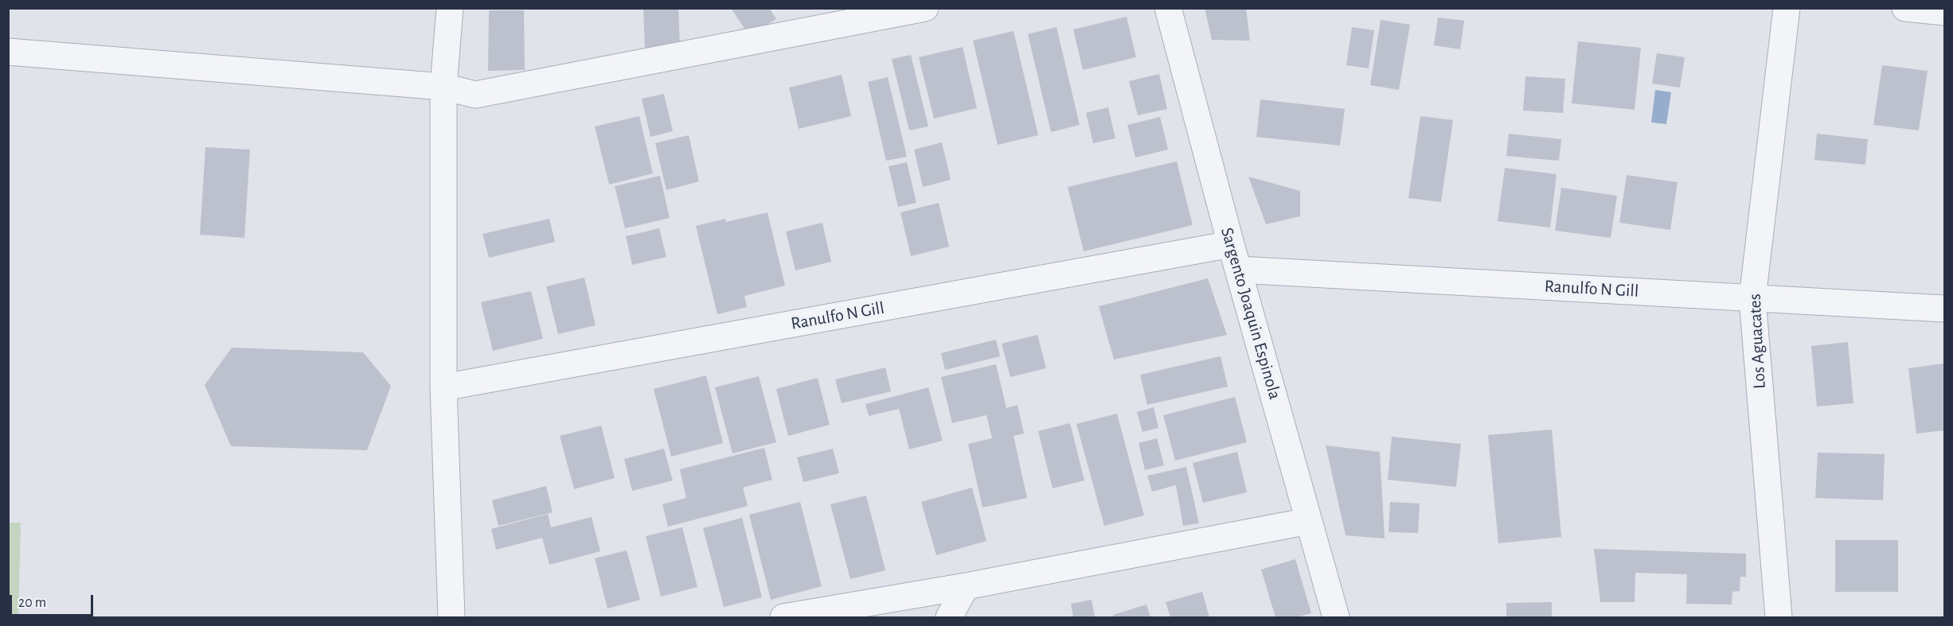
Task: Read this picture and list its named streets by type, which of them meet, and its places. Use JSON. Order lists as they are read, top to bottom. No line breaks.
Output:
{"streets":{"street":["Ranulfo N Gill","Sargento Joaquin Espinola","Los Aguacates"]},"crossings":[["Ranulfo N Gill","Sargento Joaquin Espinola"],["Ranulfo N Gill","Los Aguacates"]],"scale_bar":"20 m"}
